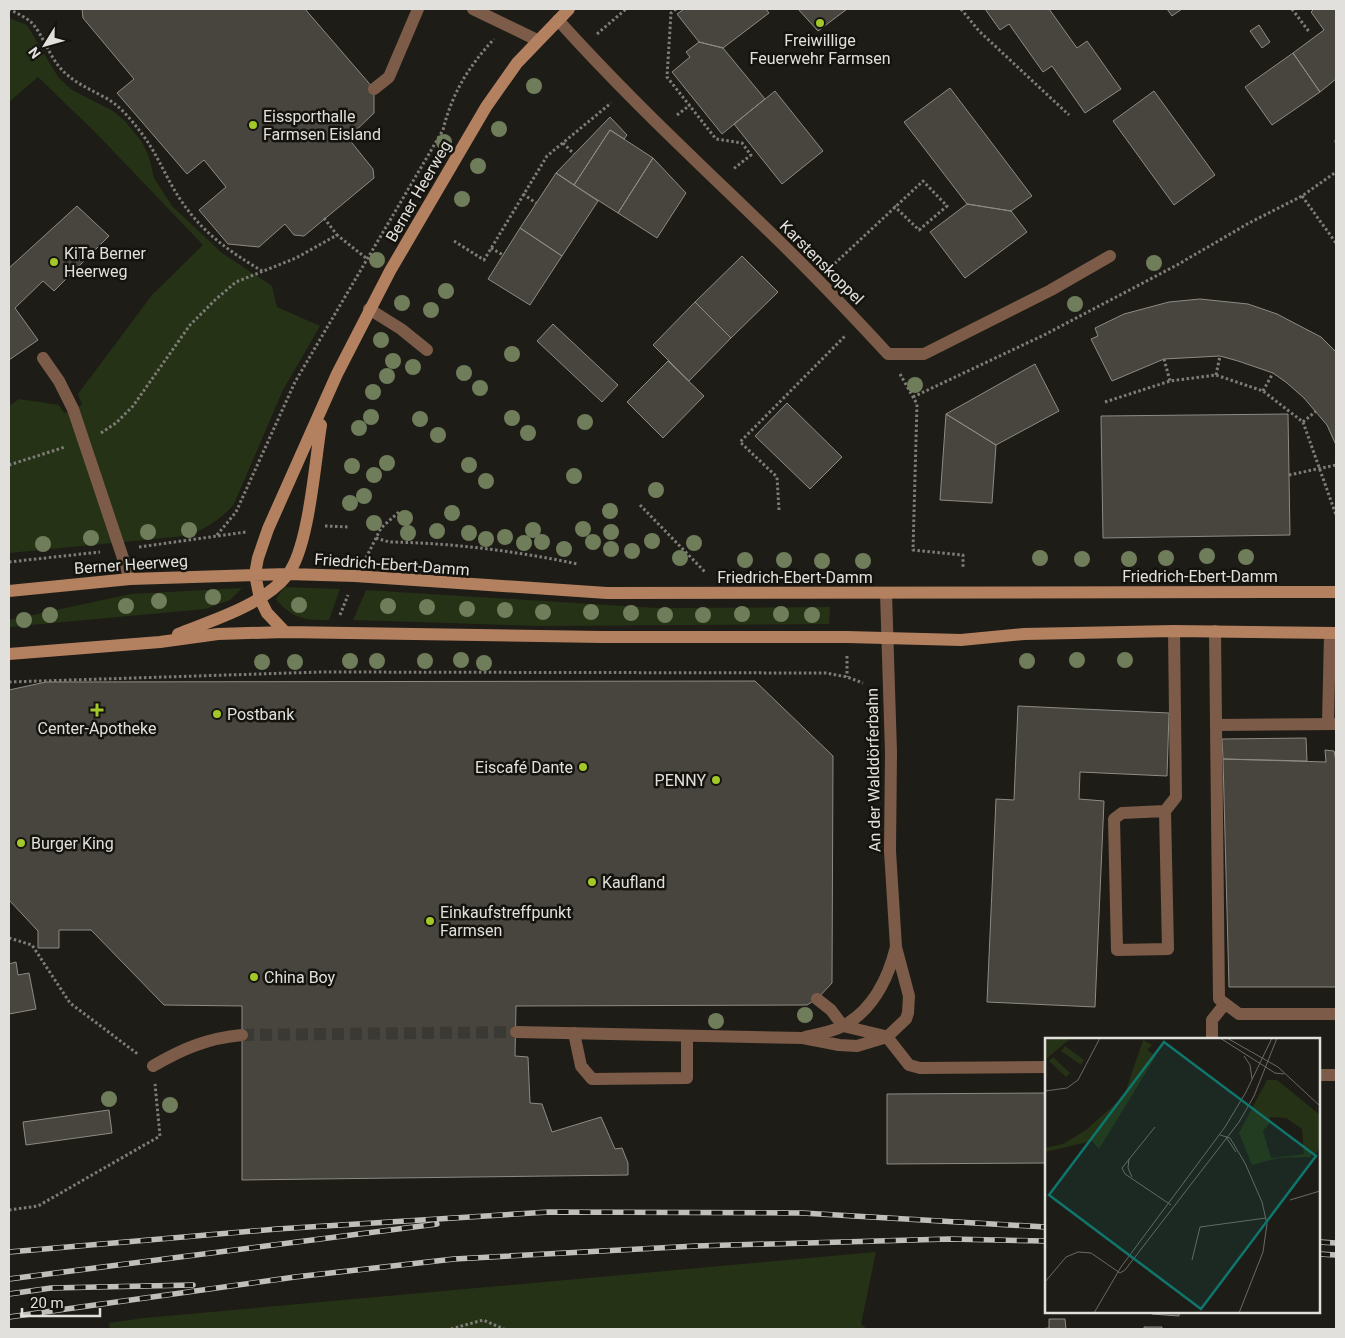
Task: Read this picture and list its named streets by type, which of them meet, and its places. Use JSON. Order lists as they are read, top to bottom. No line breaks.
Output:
{"streets":{"main road":["Berner Heerweg","Friedrich-Ebert-Damm"],"street":["Karstenskoppel","An der Walddörferbahn"]},"crossings":[["Berner Heerweg","Karstenskoppel"],["Berner Heerweg","Friedrich-Ebert-Damm"],["Friedrich-Ebert-Damm","An der Walddörferbahn"]],"places":{"other":["Freiwillige Feuerwehr Farmsen","Eissporthalle Farmsen Eisland","KiTa Berner Heerweg","Postbank","Eiscafé Dante","PENNY","Burger King","Kaufland","Einkaufstreffpunkt Farmsen","China Boy"],"health":["Center-Apotheke"]},"scale_bar":"20 m","north":"bottom left"}
